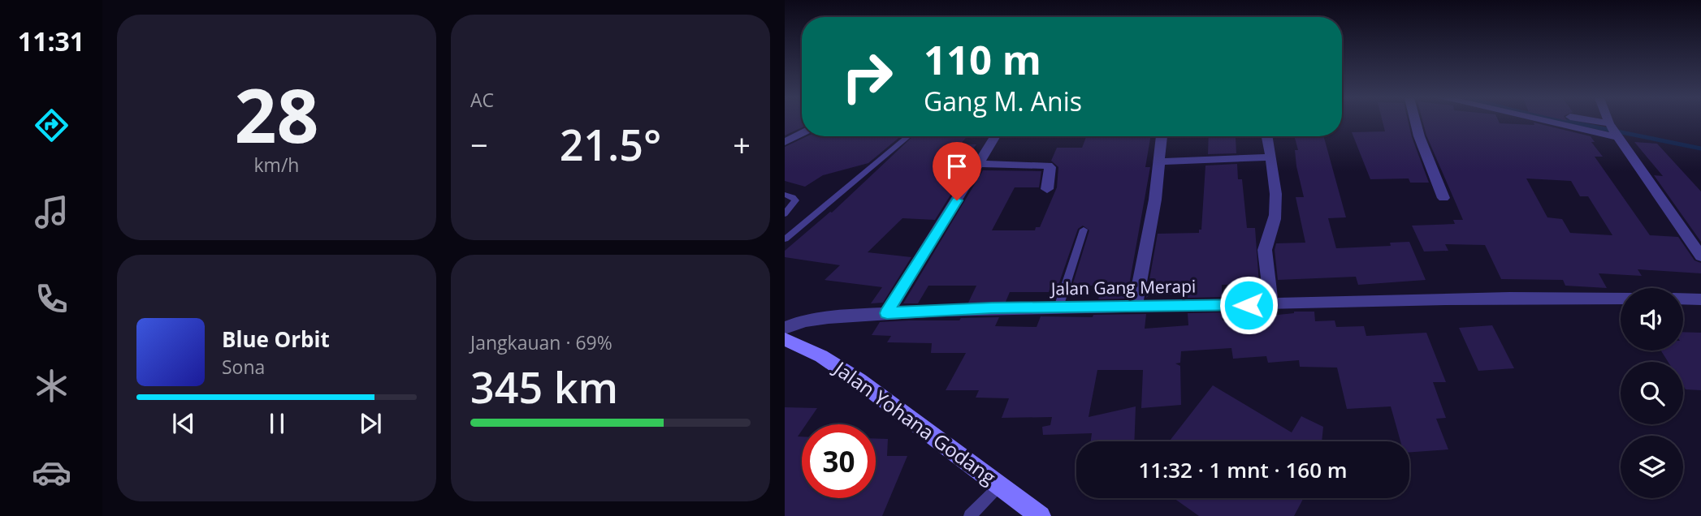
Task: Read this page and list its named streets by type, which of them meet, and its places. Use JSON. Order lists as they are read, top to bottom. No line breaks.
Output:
{"streets":{"main road":["Jalan Yohana Godang"],"street":["Jalan Gang Merapi"]},"page":{"tabs":"11:31","tile":[["28","km/h"],"AC",["Jangkauan · 69%","345 km"]],"turn":["110 m","Gang M. Anis"],"heat":["−","21.5°","+"],"song":["Blue Orbit","Sona"],"limit":"30","trip":"11:32 · 1 mnt · 160 m"}}
